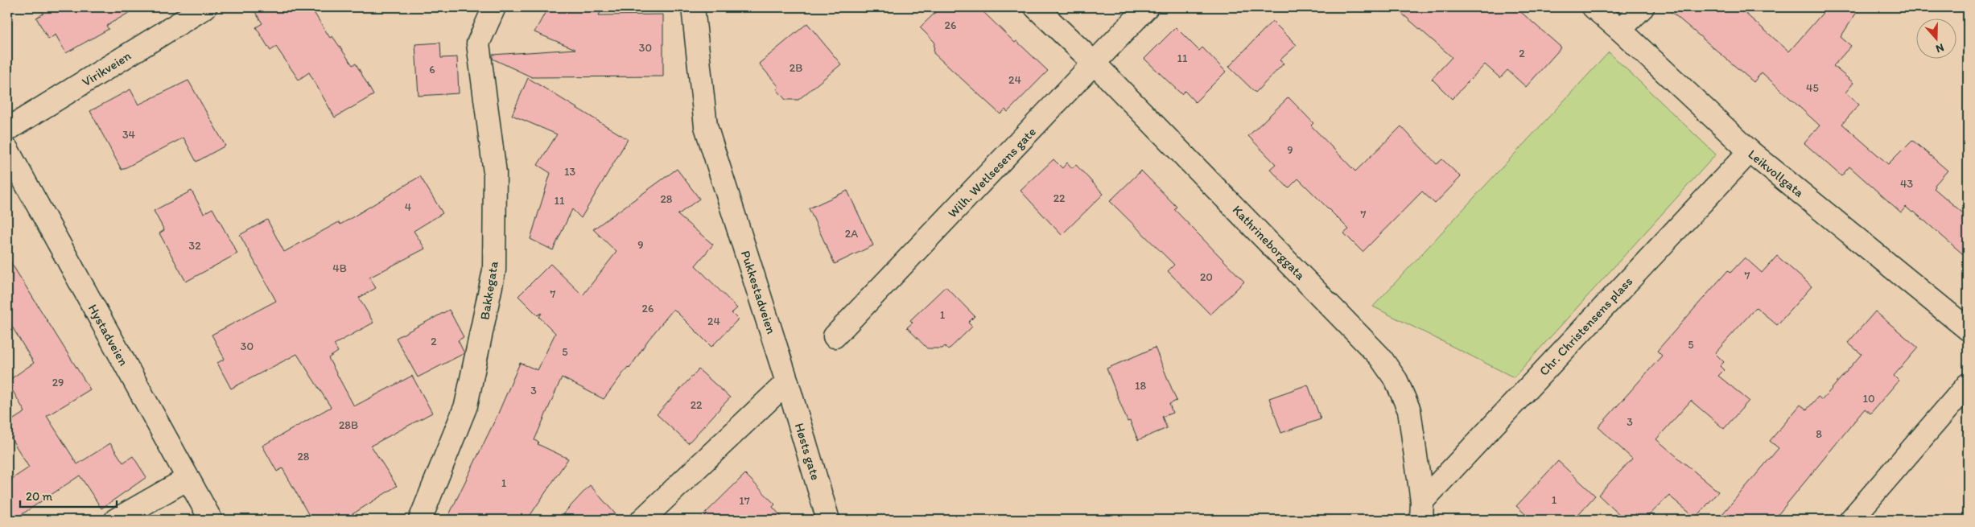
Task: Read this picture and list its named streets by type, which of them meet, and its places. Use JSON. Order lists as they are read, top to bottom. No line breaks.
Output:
{"streets":{"street":["Virikveien","Wilh. Wetlsesens gate","Leikvollgata","Kathrineborggata","Bakkegata","Pukkestadveien","Chr. Christensens plass","Hystadveien","Høsts gate"]},"crossings":[["Wilh. Wetlsesens gate","Kathrineborggata"],["Leikvollgata","Chr. Christensens plass"],["Kathrineborggata","Chr. Christensens plass"],["Pukkestadveien","Høsts gate"]],"house_numbers":["26","30","2","11","2B","6","24","45","34","9","13","43","22","28","11","4","7","2A","9","32","4B","7","20","7","26","1","24","2","5","30","5","29","18","3","10","22","3","28B","8","28","1","1","17"],"scale_bar":"20 m","north":"bottom"}
